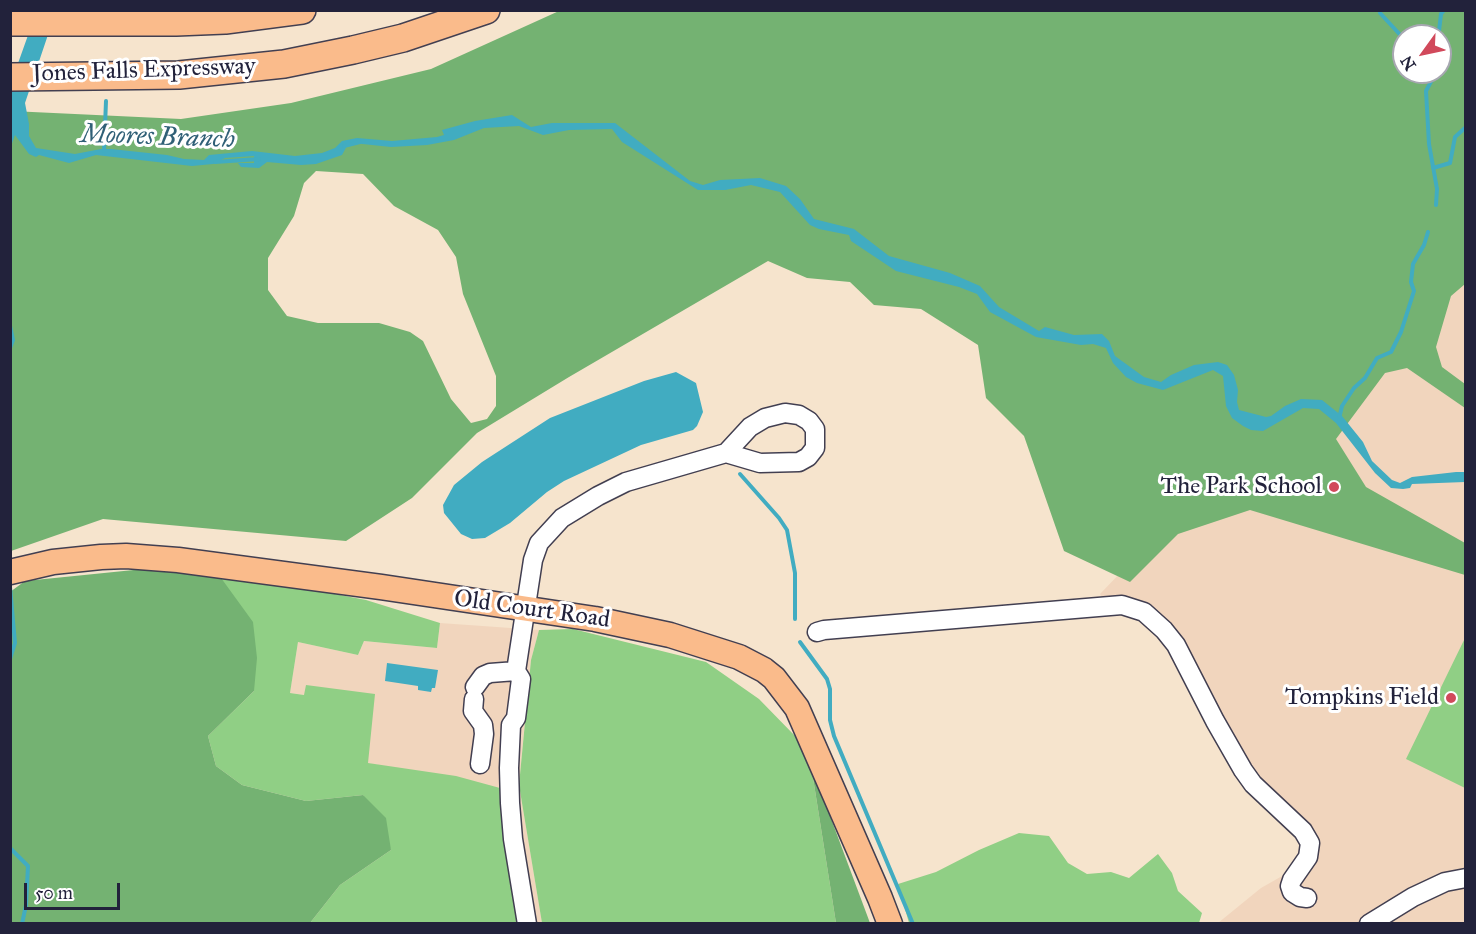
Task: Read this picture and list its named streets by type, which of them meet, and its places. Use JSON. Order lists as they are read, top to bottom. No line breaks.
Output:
{"streets":{"highway":["Jones Falls Expressway"],"main road":["Old Court Road"]},"water":["Moores Branch"],"places":["The Park School","Tompkins Field"],"scale_bar":"50 m","north":"bottom left"}
